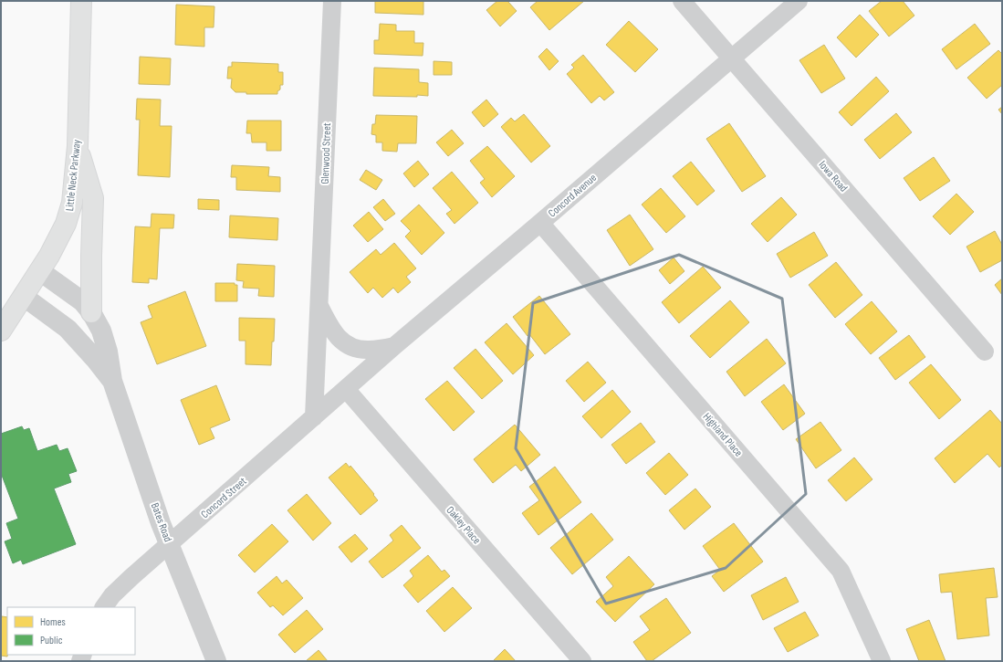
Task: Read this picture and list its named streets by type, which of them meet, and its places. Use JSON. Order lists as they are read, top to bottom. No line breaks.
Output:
{"streets":{"main road":["Little Neck Parkway"],"street":["Glenwood Street","Iowa Road","Concord Avenue","Highland Place","Concord Street","Bates Road","Oakley Place"]},"crossings":[["Glenwood Street","Concord Street"],["Little Neck Parkway","Bates Road"],["Iowa Road","Concord Avenue"],["Concord Avenue","Highland Place"],["Concord Avenue","Concord Street"],["Concord Avenue","Oakley Place"],["Concord Street","Bates Road"],["Concord Street","Oakley Place"]],"legend":["Homes","Public"]}
